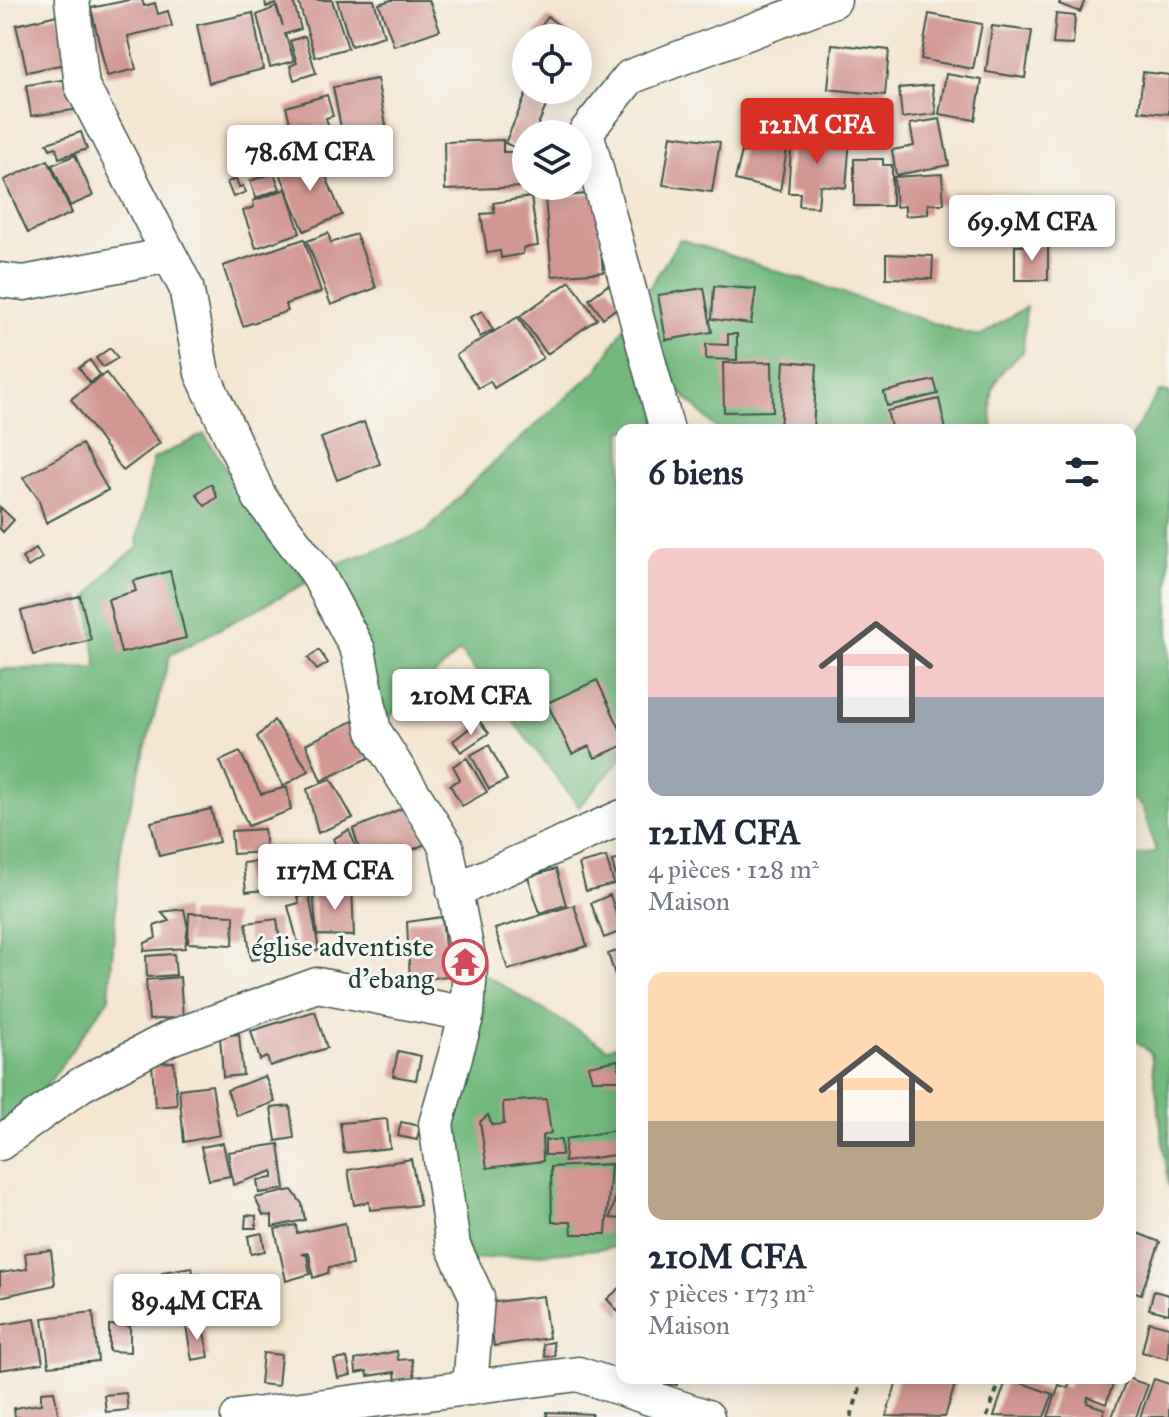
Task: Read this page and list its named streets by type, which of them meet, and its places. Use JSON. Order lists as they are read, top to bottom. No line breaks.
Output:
{"places":{"temple":["église adventiste d'ebang"]},"page":{"price":["121M CFA","78.6M CFA","69.9M CFA","210M CFA","117M CFA","89.4M CFA"],"heading":"6 biens","list":[{"name":"121M CFA","note":"4 pièces · 128 m² · Maison"},{"name":"210M CFA","note":"5 pièces · 173 m² · Maison"}]}}
